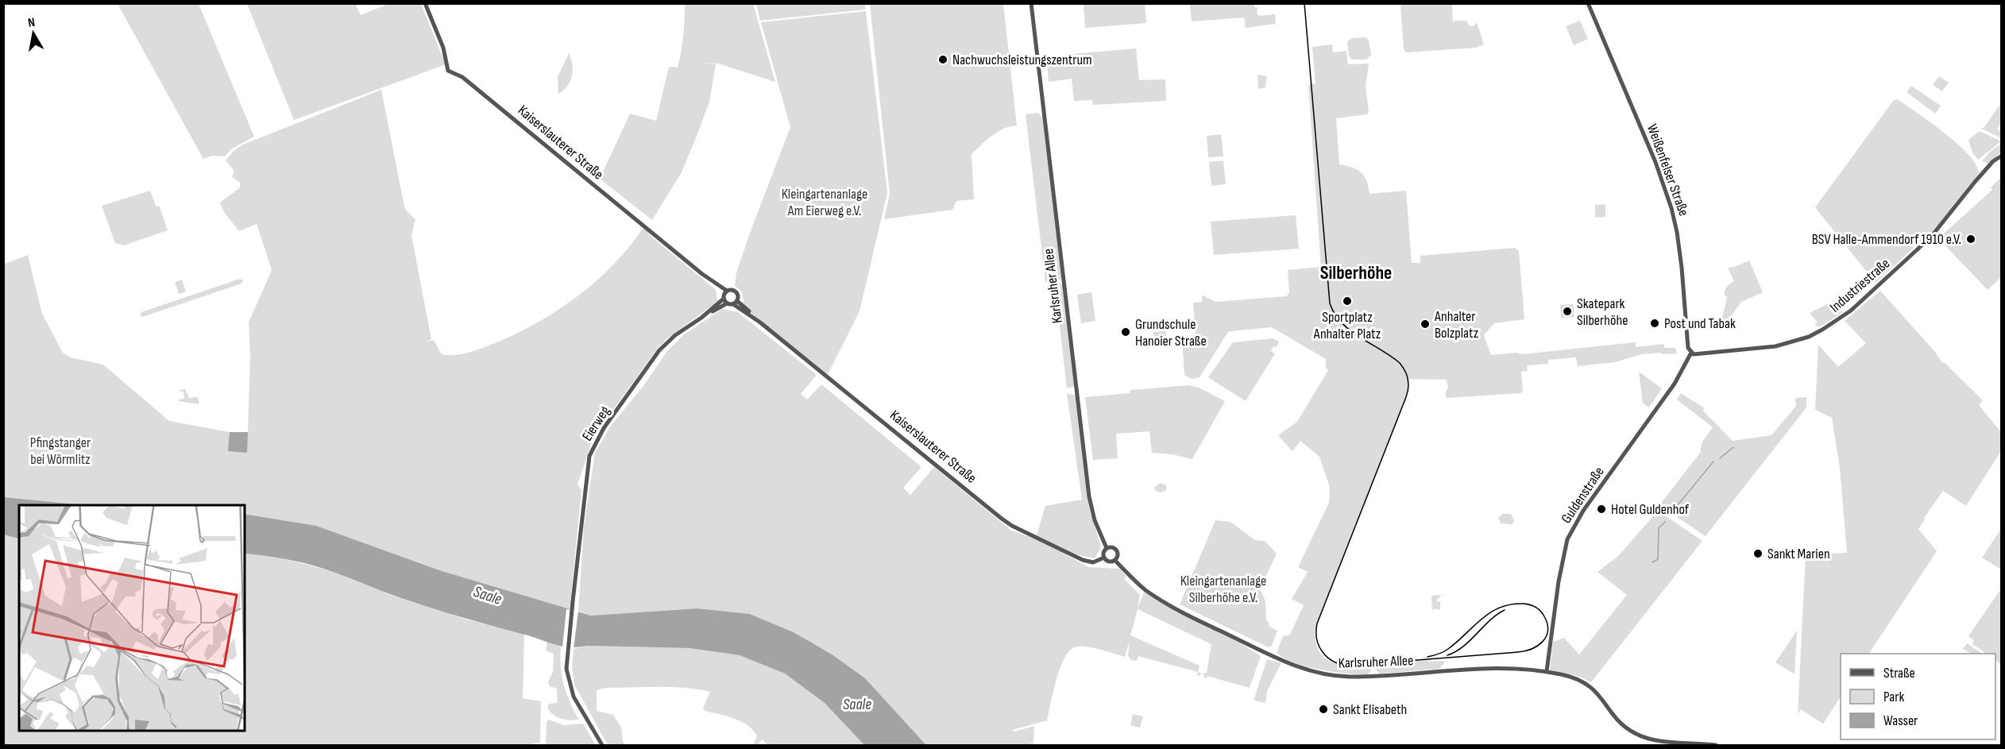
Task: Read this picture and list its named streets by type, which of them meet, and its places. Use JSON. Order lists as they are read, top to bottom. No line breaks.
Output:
{"streets":{"street":["Kaiserslauterer Straße","Weißenfelser Straße","Industriestraße","Karlsruher Allee","Eierweg","Guldenstraße"]},"crossings":[["Kaiserslauterer Straße","Karlsruher Allee"],["Kaiserslauterer Straße","Eierweg"],["Weißenfelser Straße","Industriestraße"],["Weißenfelser Straße","Guldenstraße"],["Industriestraße","Guldenstraße"],["Karlsruher Allee","Guldenstraße"]],"districts":["Silberhöhe"],"water":["Saale"],"parks":["Kleingartenanlage Am Eierweg e.V.","Pfingstanger bei Wörmlitz","Kleingartenanlage Silberhöhe e.V."],"places":["Nachwuchsleistungszentrum","BSV Halle-Ammendorf 1910 e.V.","Sportplatz Anhalter Platz","Skatepark Silberhöhe","Post und Tabak","Anhalter Bolzplatz","Grundschule Hanoier Straße","Hotel Guldenhof","Sankt Marien","Sankt Elisabeth"],"legend":["Straße","Park","Wasser"],"north":"top"}
